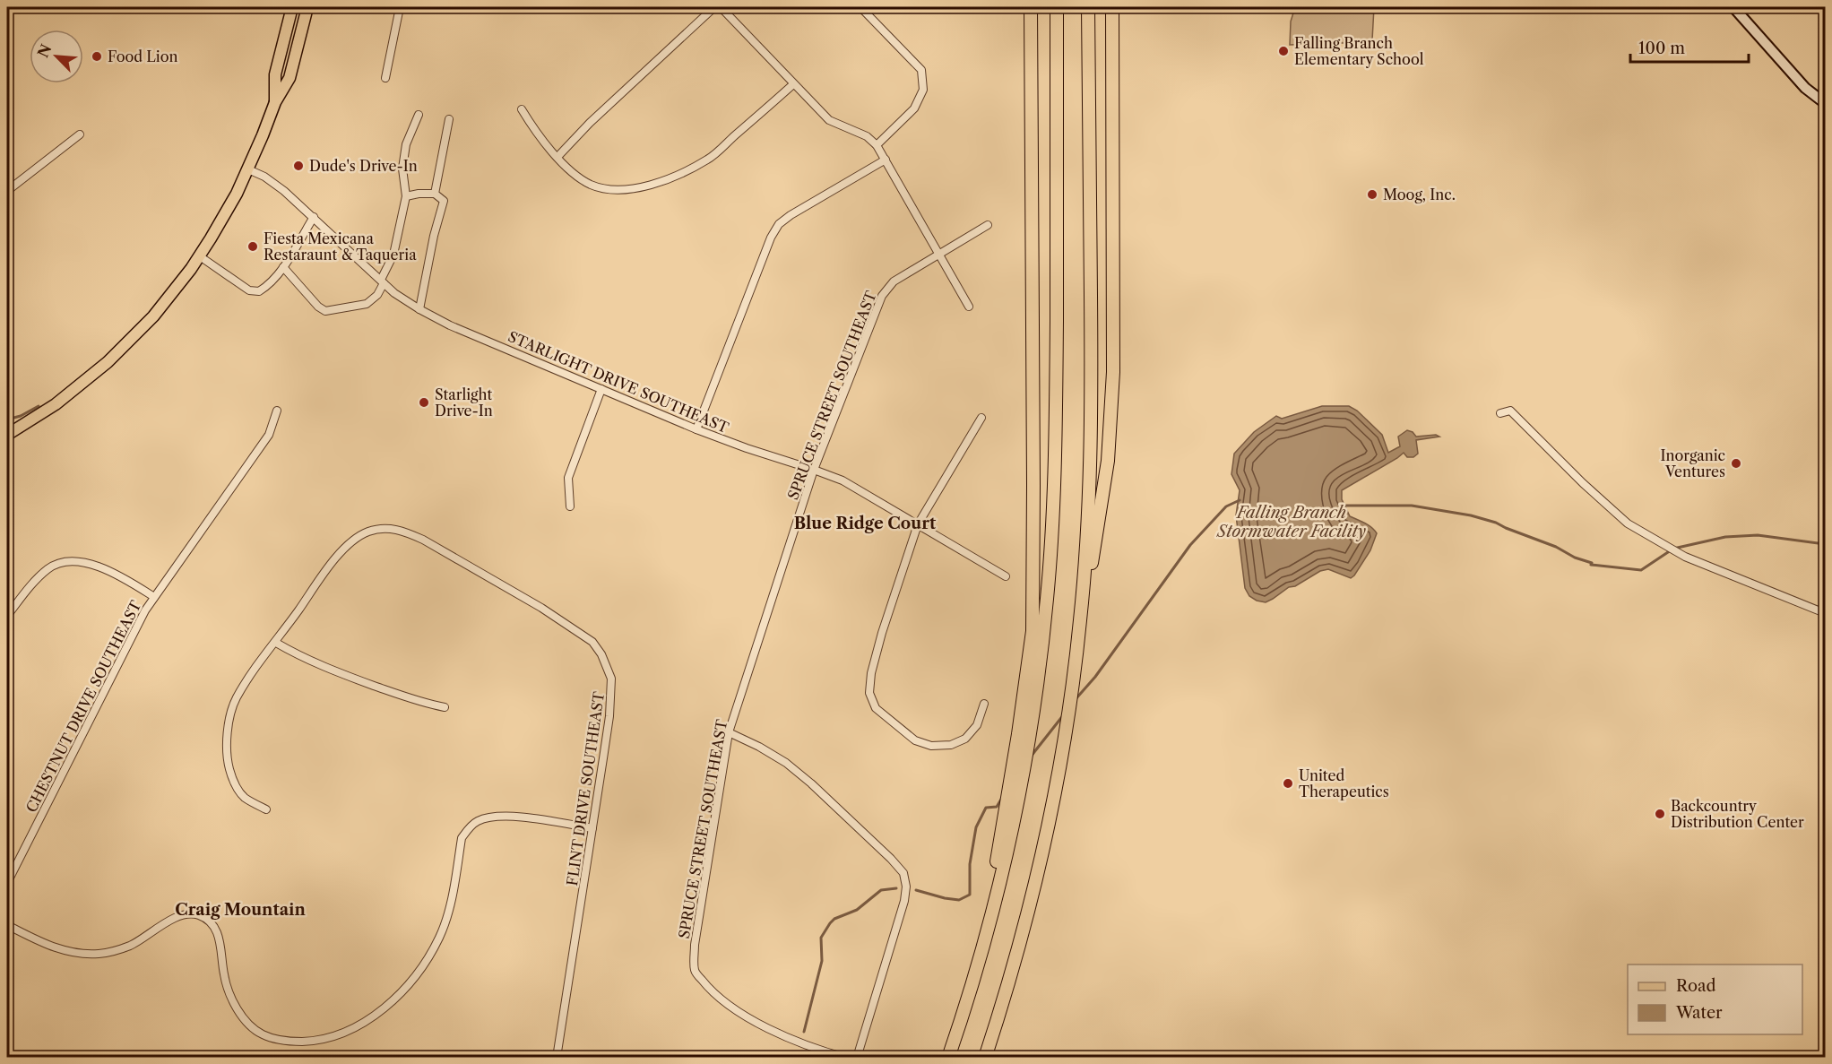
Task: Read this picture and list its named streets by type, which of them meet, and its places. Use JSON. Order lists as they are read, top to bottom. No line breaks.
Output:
{"streets":{"street":["STARLIGHT DRIVE SOUTHEAST","SPRUCE STREET SOUTHEAST","CHESTNUT DRIVE SOUTHEAST","FLINT DRIVE SOUTHEAST"]},"crossings":[["STARLIGHT DRIVE SOUTHEAST","SPRUCE STREET SOUTHEAST"]],"districts":["Blue Ridge Court","Craig Mountain"],"water":["Falling Branch Stormwater Facility"],"places":["Falling Branch Elementary School","Food Lion","Dude's Drive-In","Moog, Inc.","Fiesta Mexicana Restaraunt & Taqueria","Starlight Drive-In","Inorganic Ventures","United Therapeutics","Backcountry Distribution Center"],"legend":["Road","Water"],"scale_bar":"100 m","north":"top left"}
